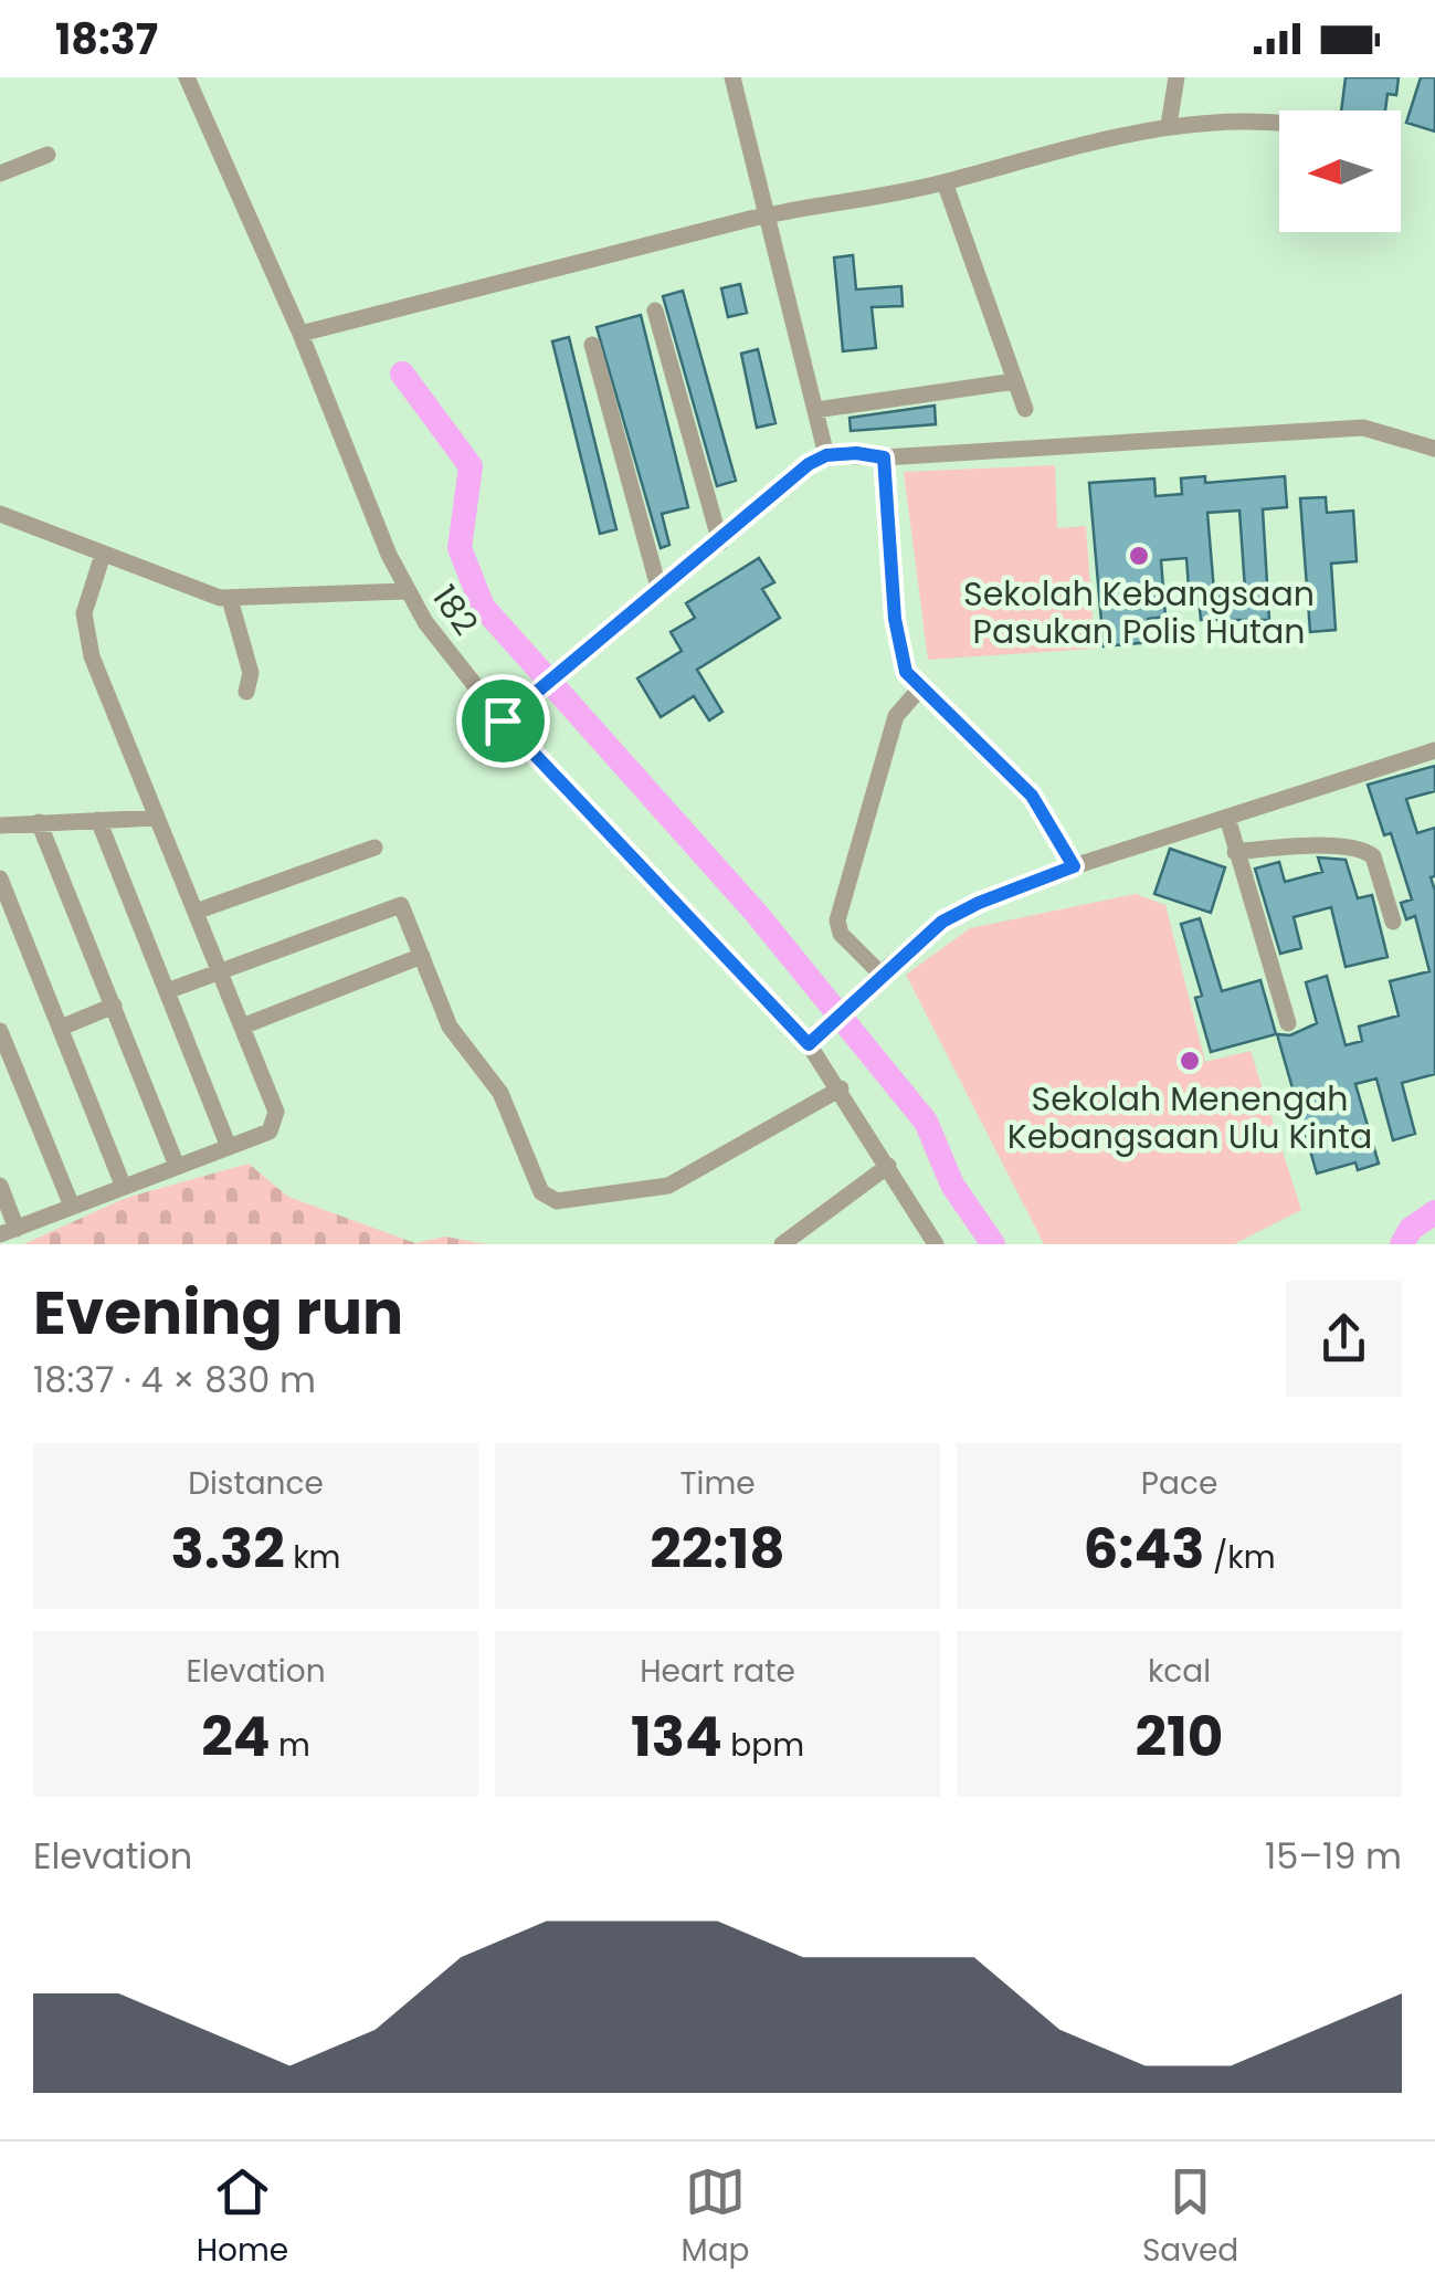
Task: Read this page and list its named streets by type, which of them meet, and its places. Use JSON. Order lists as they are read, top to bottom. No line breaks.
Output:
{"streets":{"street":["182"]},"places":["Sekolah Kebangsaan Pasukan Polis Hutan","Sekolah Menengah Kebangsaan Ulu Kinta"],"north":"left","page":{"status":"18:37","heading":["Evening run","18:37 · 4 × 830 m"],"stats":[["Distance","3.32 km"],["Time","22:18"],["Pace","6:43 /km"],["Elevation","24 m"],["Heart rate","134 bpm"],["kcal","210"]],"chart":["Elevation","15–19 m"],"tabs":["Home","Map","Saved"]}}
